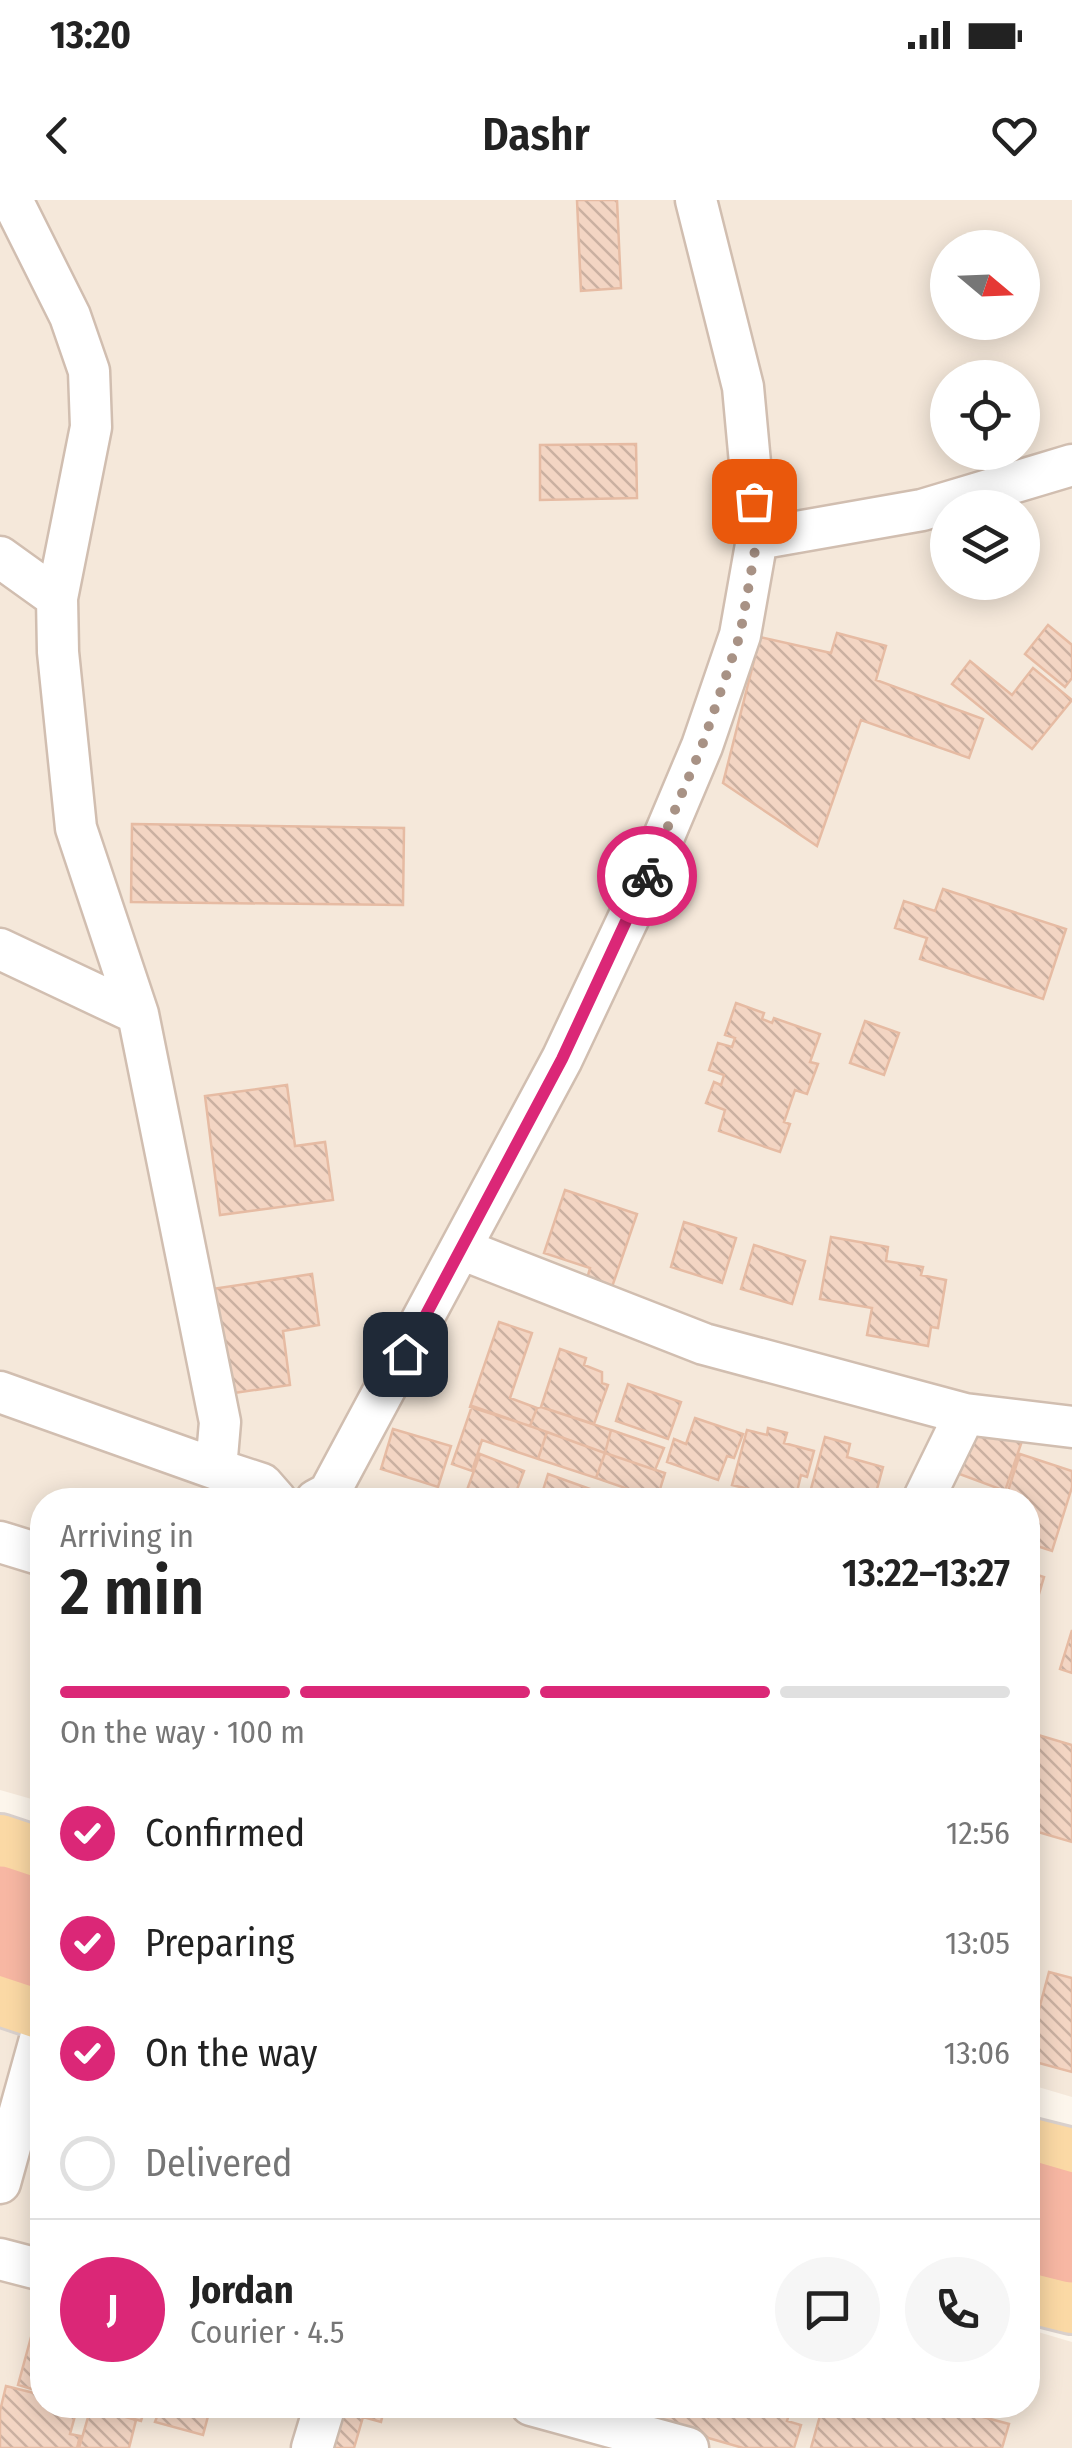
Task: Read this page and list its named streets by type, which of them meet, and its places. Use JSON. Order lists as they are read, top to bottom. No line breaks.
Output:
{"north":"right","page":{"status":"13:20","header":"Dashr","heading":["2 min","Arriving in","13:22–13:27"],"panel":["Jordan","Courier · 4.5"],"bar":"On the way · 100 m","list":[["Confirmed","12:56"],["Preparing","13:05"],["On the way","13:06"],"Delivered"],"round":"J"}}
